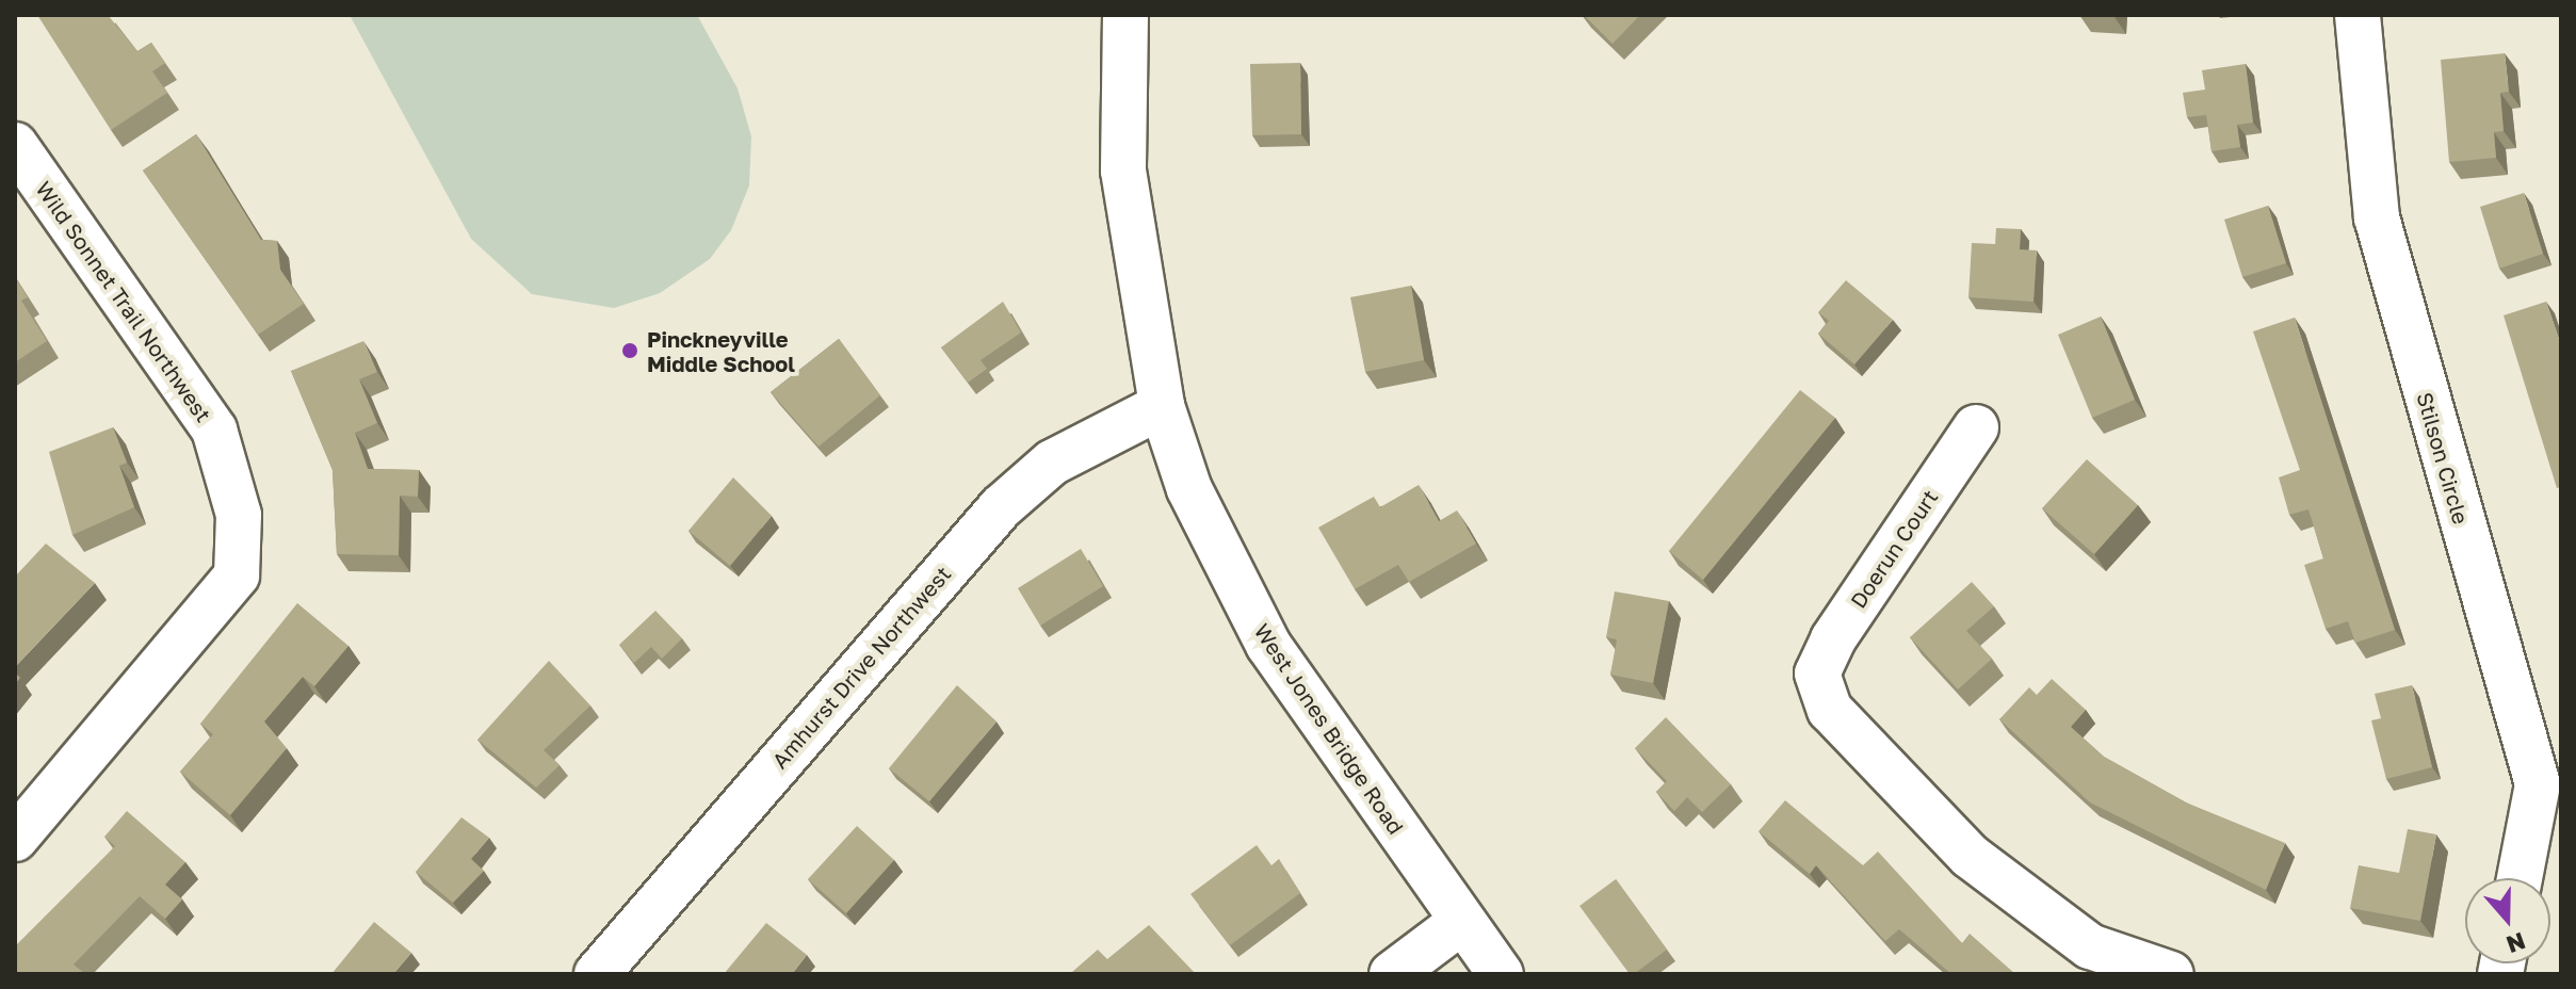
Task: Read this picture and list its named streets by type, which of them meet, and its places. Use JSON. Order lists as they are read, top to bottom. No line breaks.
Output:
{"streets":{"street":["Wild Sonnet Trail Northwest","Stilson Circle","Doerun Court","Amhurst Drive Northwest","West Jones Bridge Road"]},"crossings":[["Amhurst Drive Northwest","West Jones Bridge Road"]],"places":["Pinckneyville Middle School"],"north":"bottom"}
